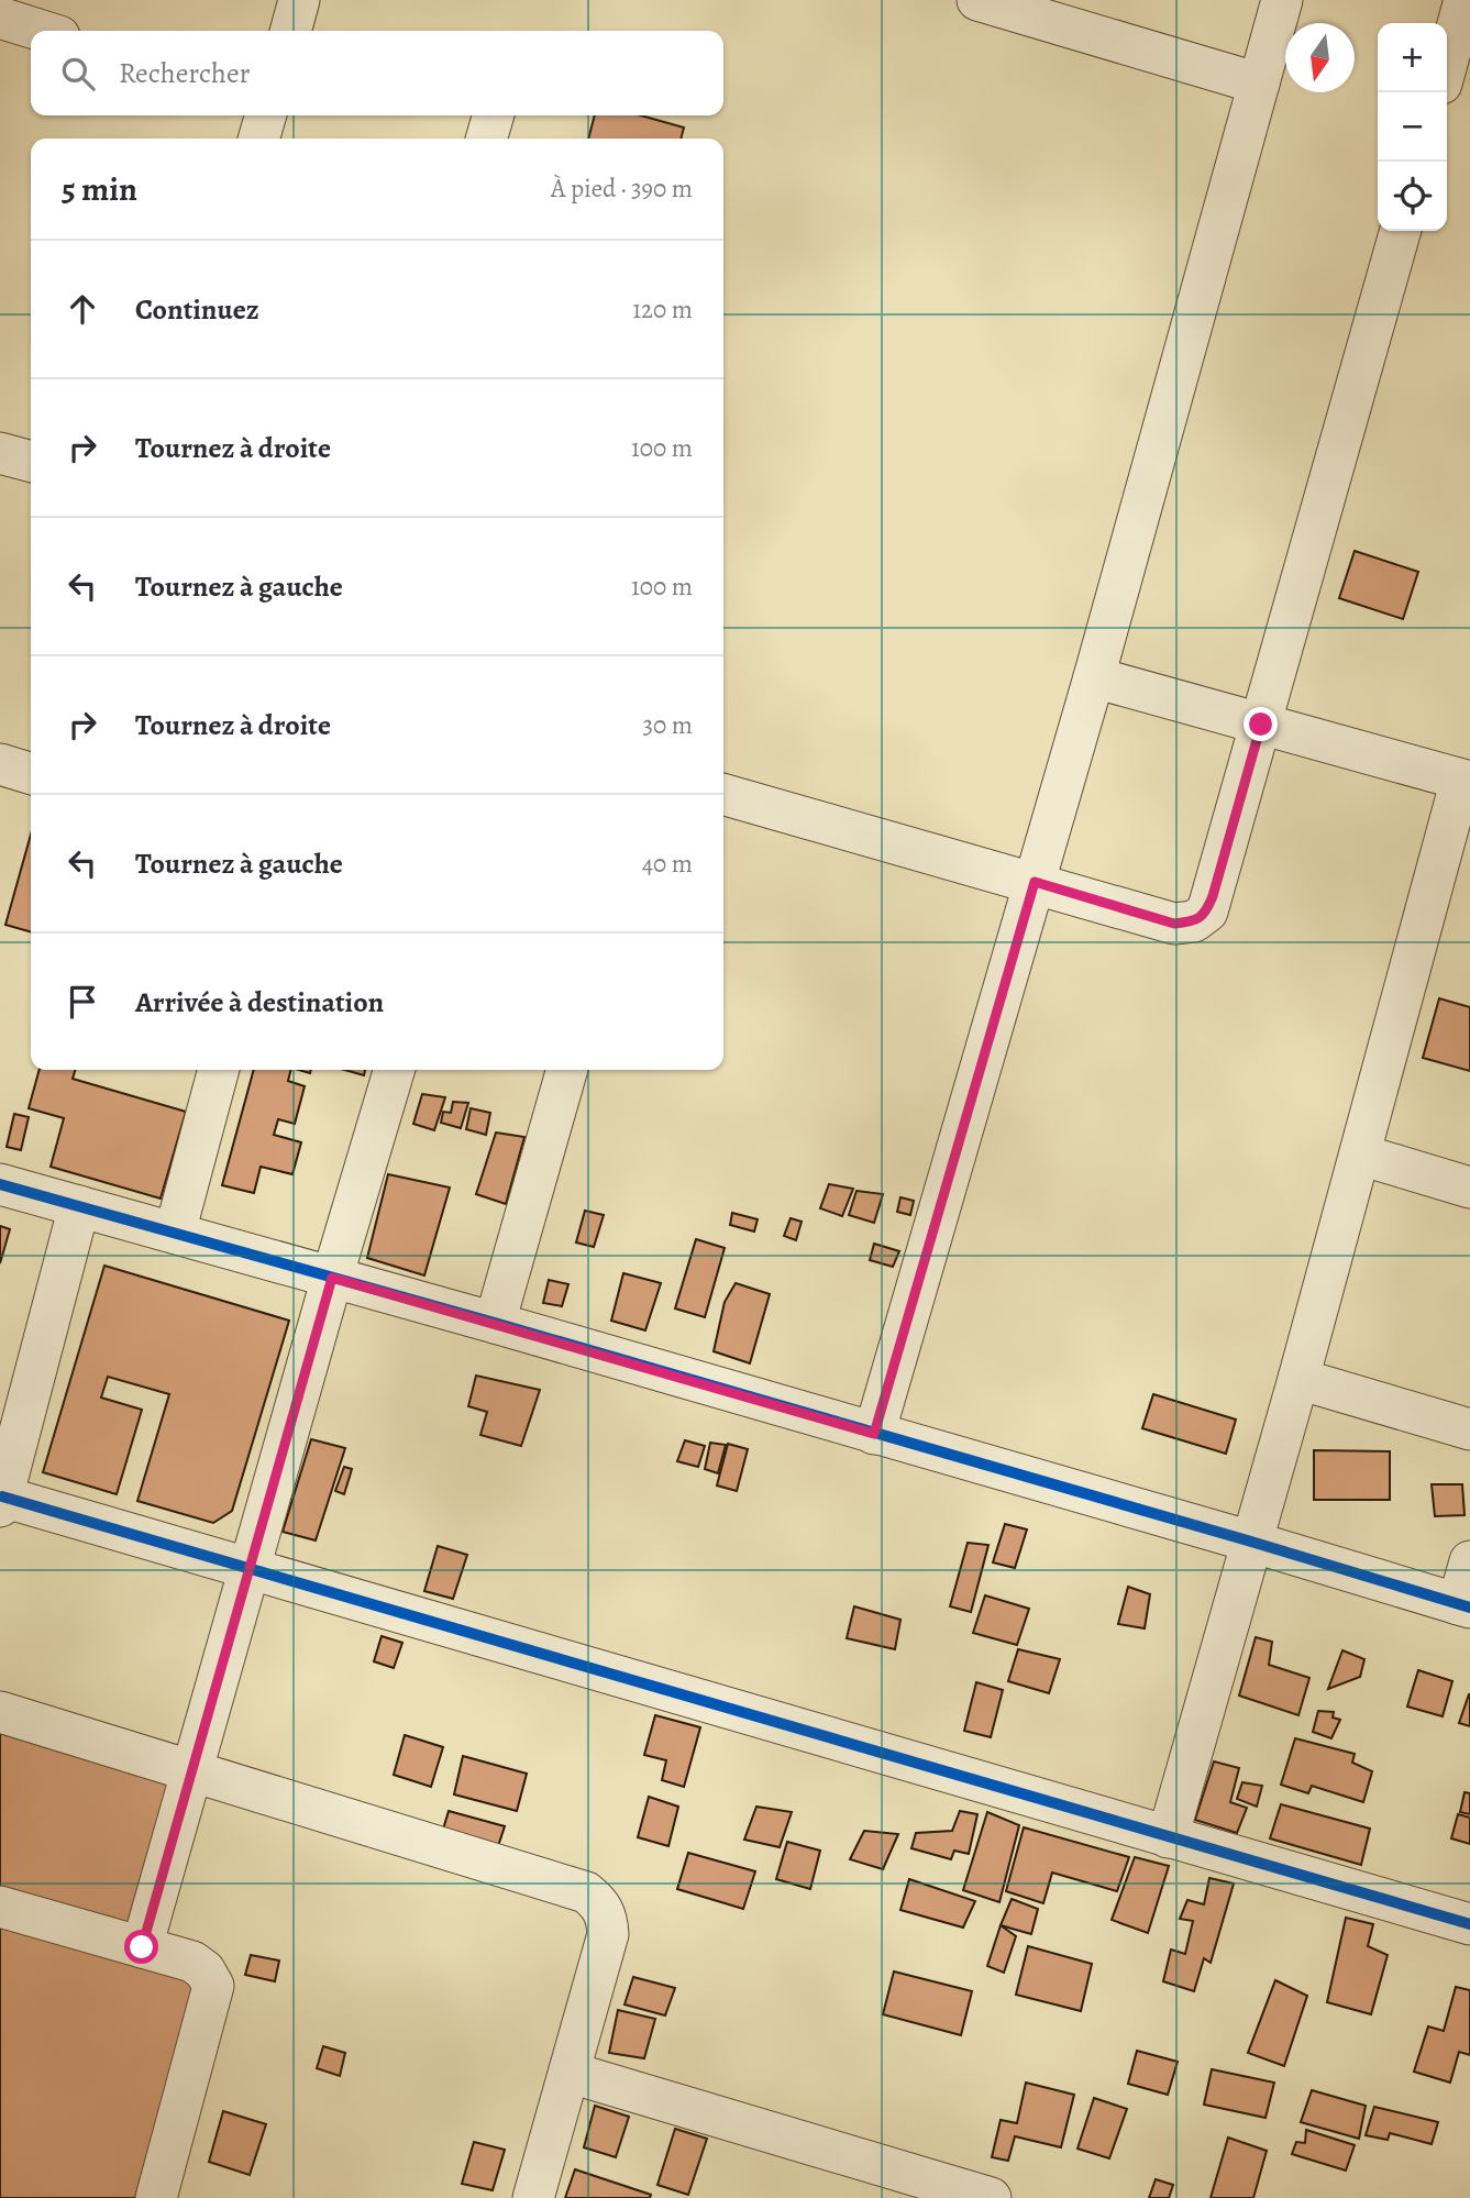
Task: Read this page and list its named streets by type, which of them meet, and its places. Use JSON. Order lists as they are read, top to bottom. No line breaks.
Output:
{"north":"bottom","page":{"map_buttons":["+","−"],"search":"Rechercher","heading":["5 min","À pied · 390 m"],"list":[["Continuez","120 m"],["Tournez à droite","100 m"],["Tournez à gauche","100 m"],["Tournez à droite","30 m"],["Tournez à gauche","40 m"],"Arrivée à destination"]}}
